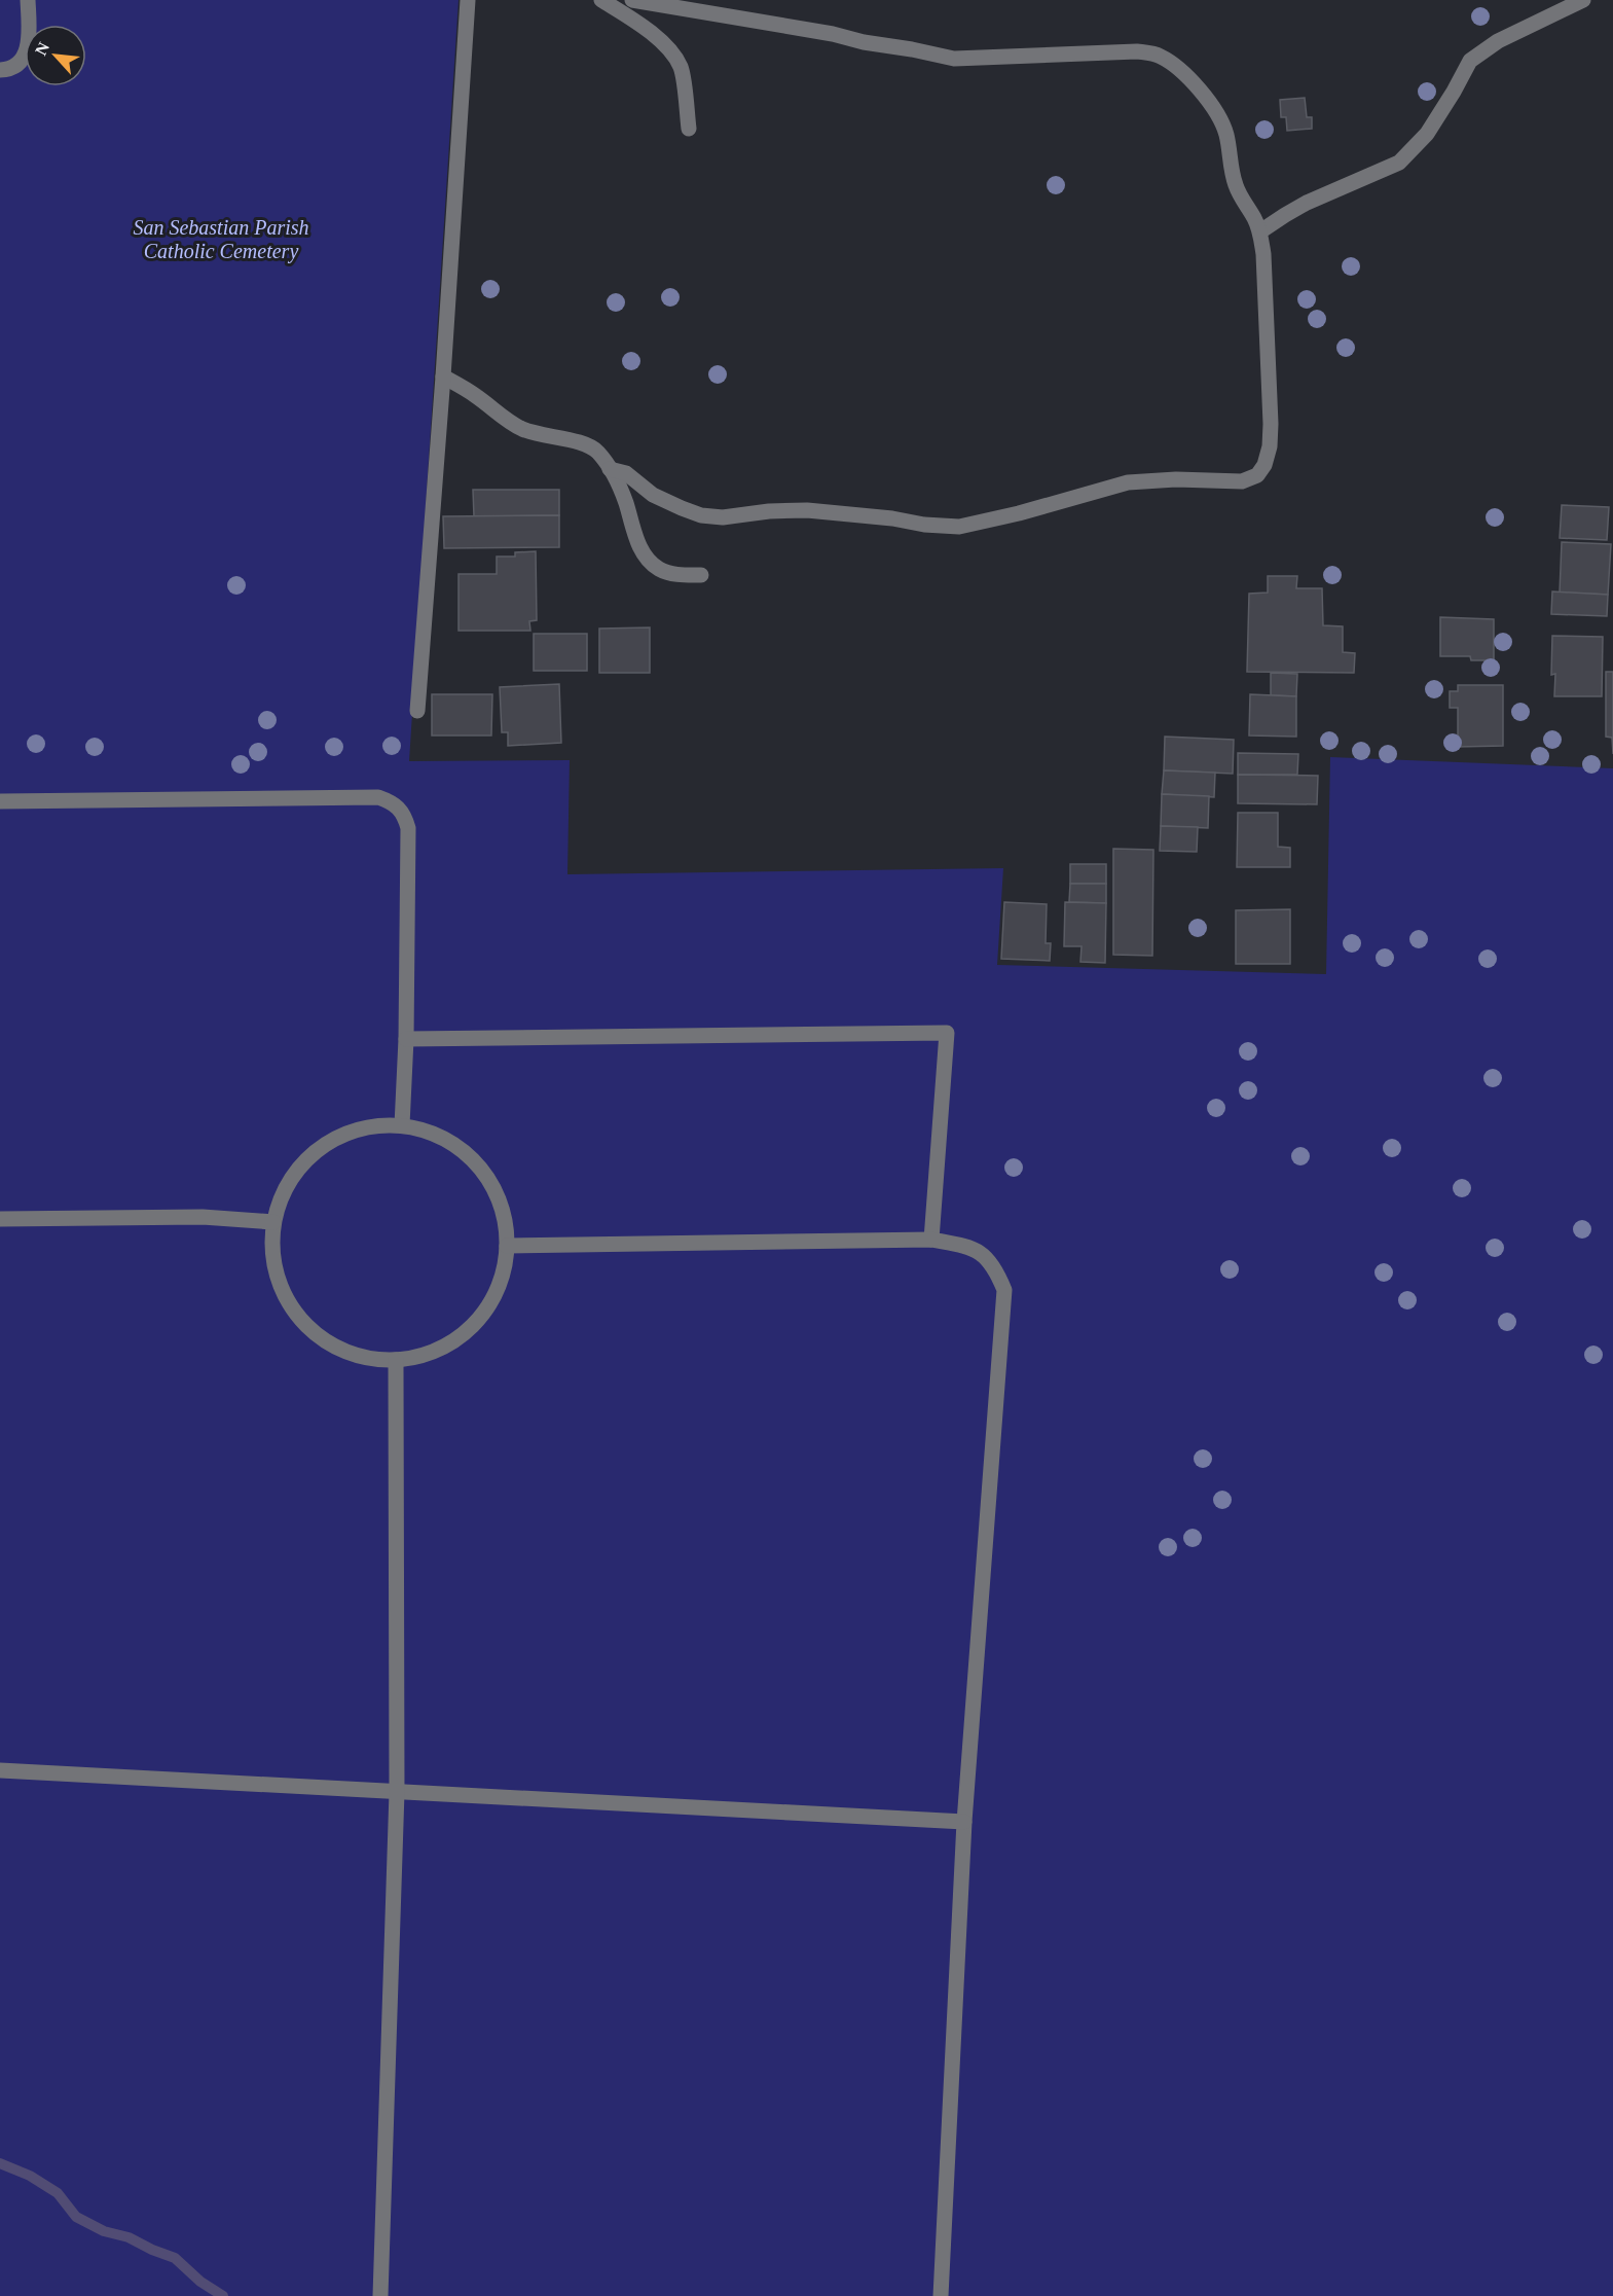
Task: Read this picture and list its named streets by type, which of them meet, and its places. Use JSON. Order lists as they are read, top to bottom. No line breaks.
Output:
{"parks":["San Sebastian Parish Catholic Cemetery"],"north":"top left"}
